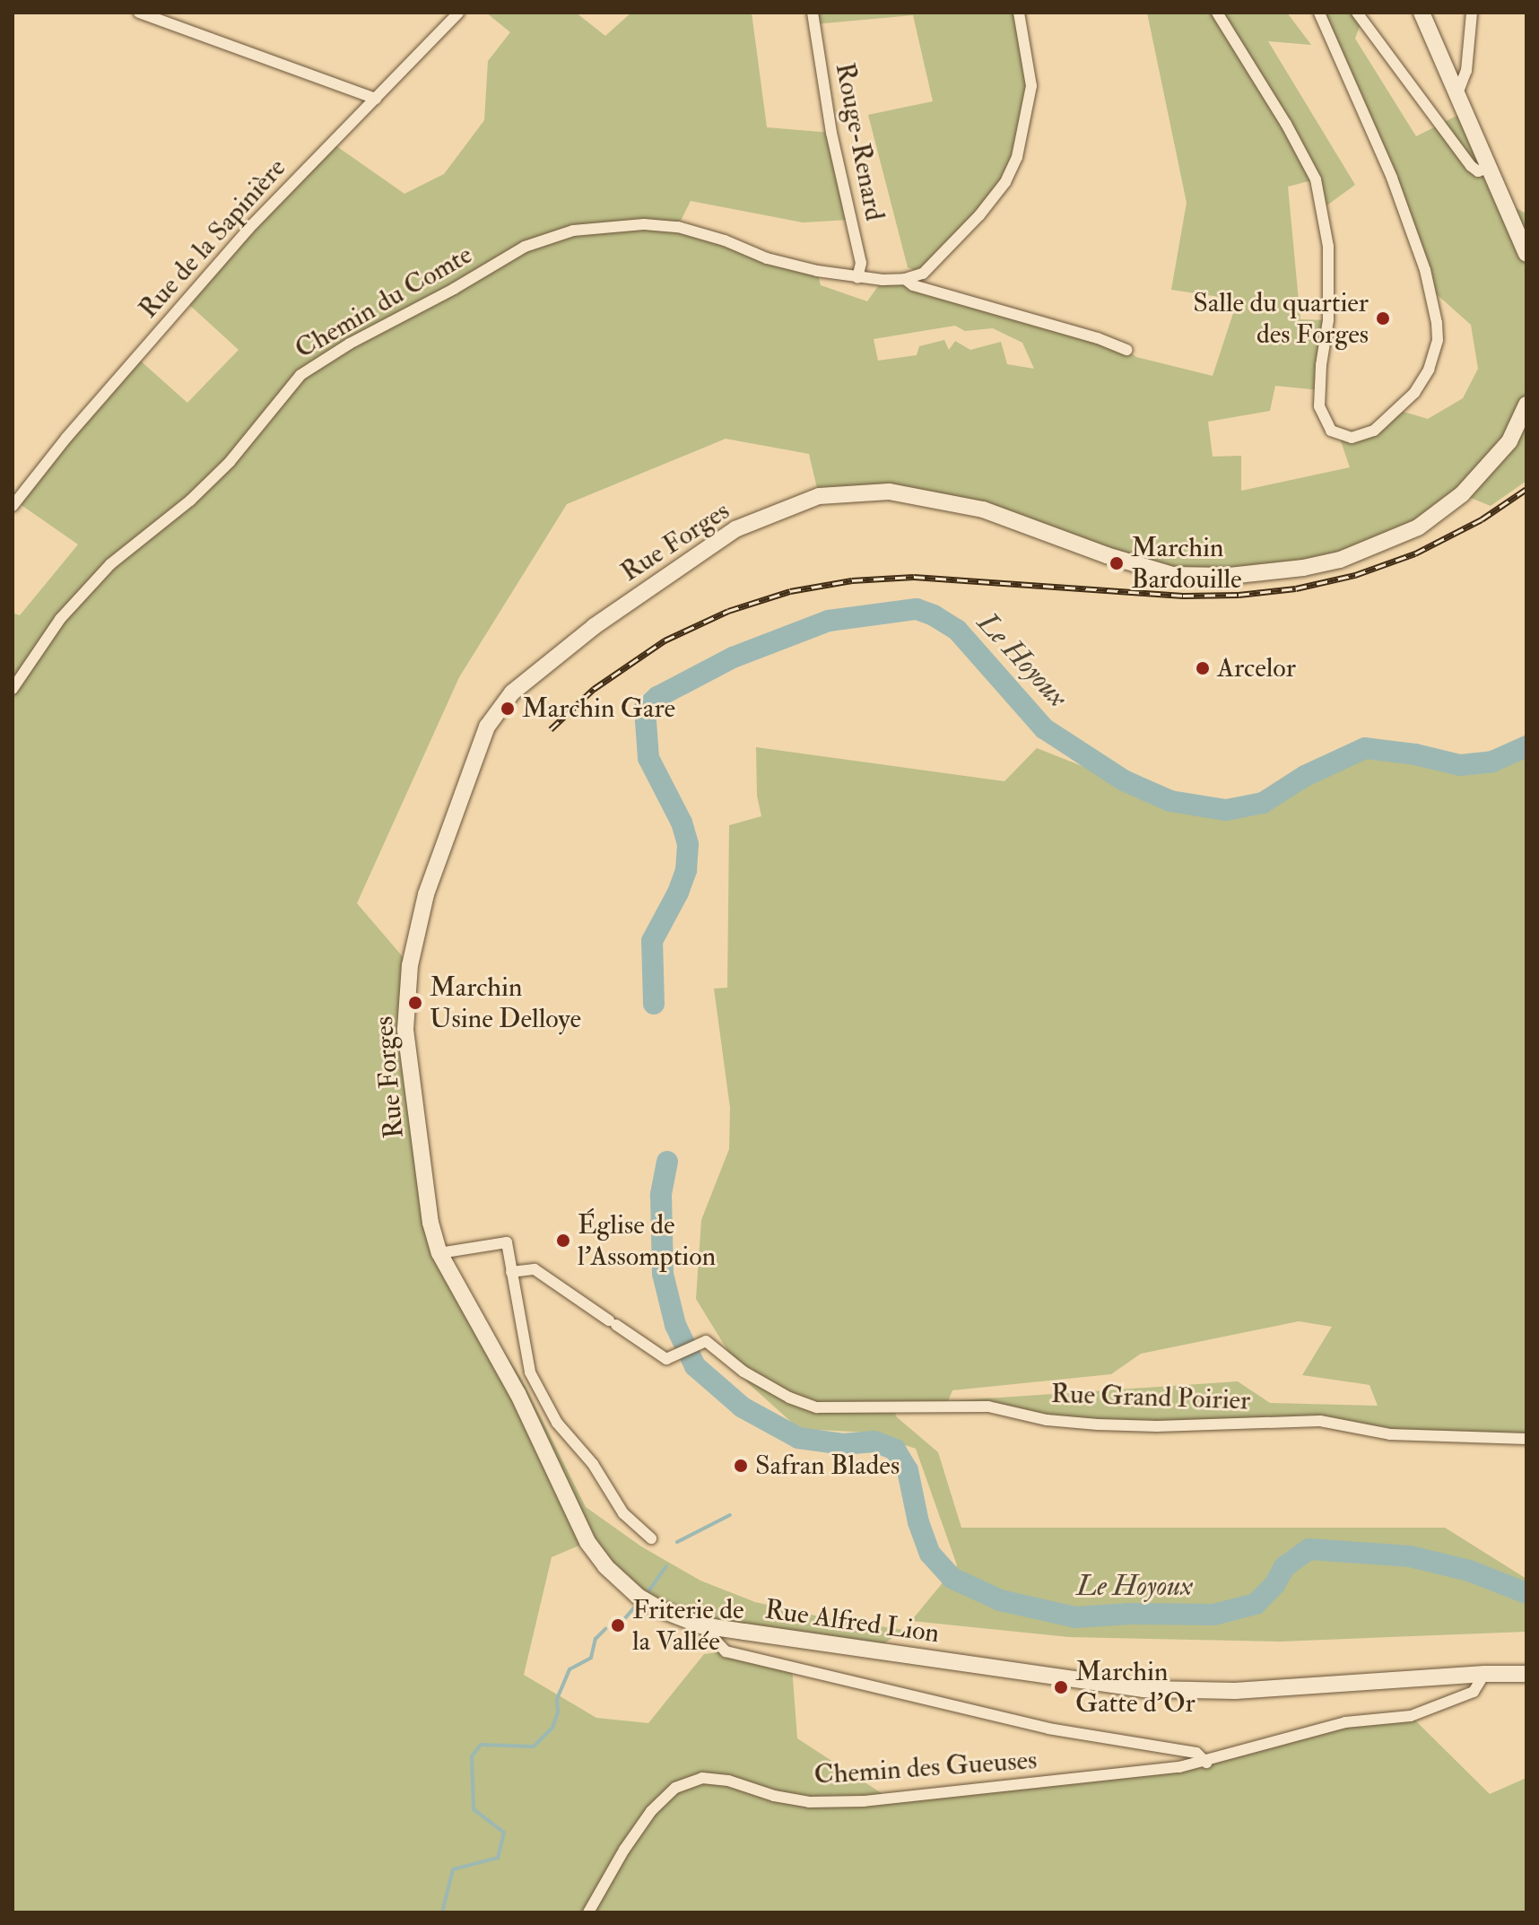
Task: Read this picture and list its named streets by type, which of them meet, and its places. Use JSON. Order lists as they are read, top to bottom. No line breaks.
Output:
{"streets":{"main road":["Rue Forges","Rue Alfred Lion"],"street":["Rouge-Renard","Rue de la Sapinière","Chemin du Comte","Rue Grand Poirier","Chemin des Gueuses"]},"crossings":[["Rouge-Renard","Chemin du Comte"],["Rue Forges","Rue Alfred Lion"],["Rue Alfred Lion","Chemin des Gueuses"]],"water":["Le Hoyoux"],"places":["Salle du quartier des Forges","Marchin Bardouille","Arcelor","Marchin Gare","Marchin Usine Delloye","Église de l'Assomption","Safran Blades","Friterie de la Vallée","Marchin Gatte d'Or"]}
